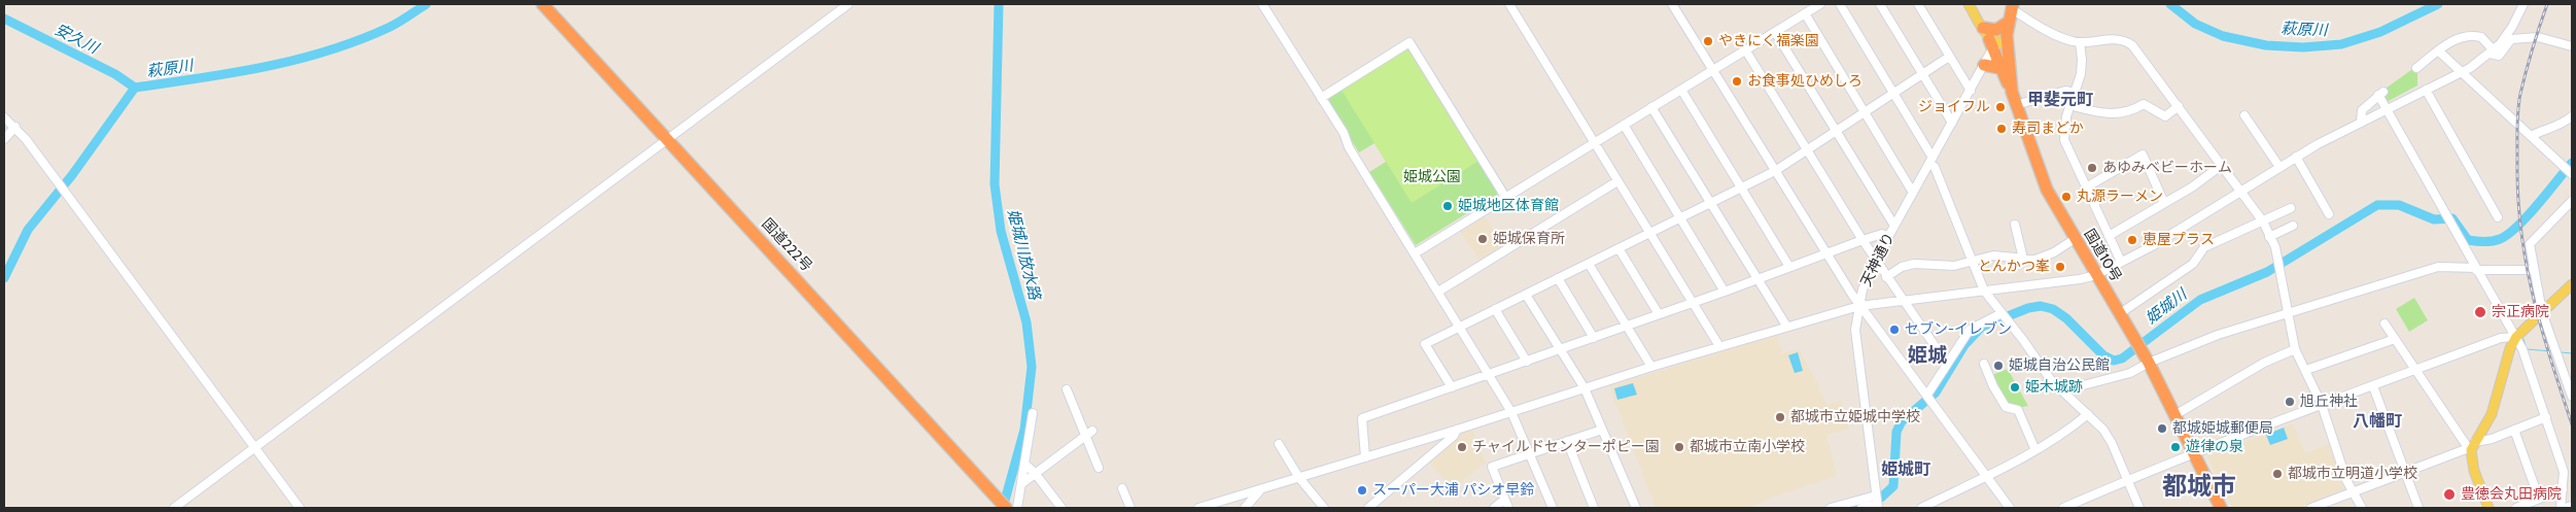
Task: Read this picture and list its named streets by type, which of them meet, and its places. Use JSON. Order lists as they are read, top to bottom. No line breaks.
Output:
{"streets":{"highway":["国道222号","国道10号"],"street":["天神通り"]},"districts":["甲斐元町","姫城","八幡町","姫城町","都城市"],"water":["萩原川","安久川","姫城川放水路","姫城川"],"parks":["姫城公園"],"places":["やきにく福楽園","お食事処ひめしろ","ジョイフル","寿司まどか","あゆみベビーホーム","丸源ラーメン","姫城地区体育館","姫城保育所","恵屋プラス","とんかつ峯","宗正病院","セブン-イレブン","姫城自治公民館","姫木城跡","旭丘神社","都城市立姫城中学校","都城姫城郵便局","チャイルドセンターポピー園","都城市立南小学校","遊律の泉","都城市立明道小学校","スーパー大浦 パシオ早鈴","豊徳会丸田病院"]}
